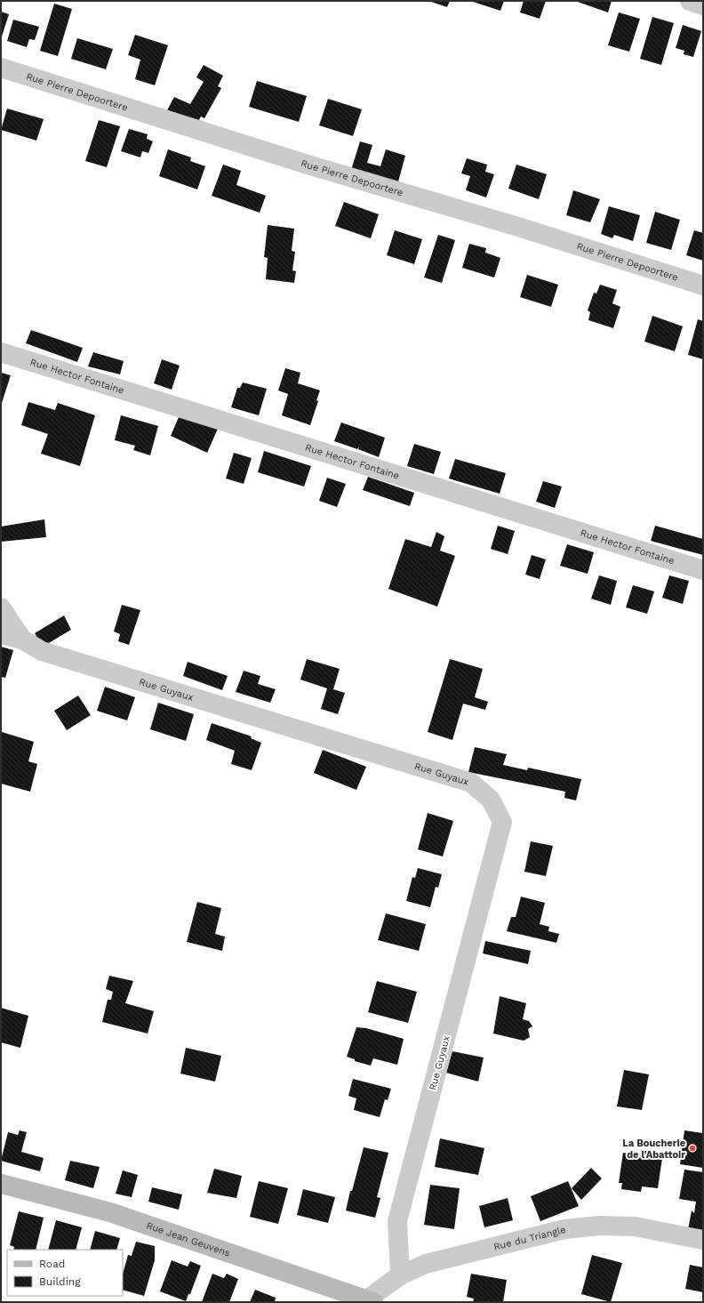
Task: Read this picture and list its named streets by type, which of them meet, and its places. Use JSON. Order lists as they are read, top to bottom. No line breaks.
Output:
{"streets":{"street":["Rue Pierre Depoortere","Rue Hector Fontaine","Rue Guyaux","Rue du Triangle","Rue Jean Geuvens"]},"crossings":[["Rue Guyaux","Rue du Triangle"],["Rue du Triangle","Rue Jean Geuvens"]],"places":["La Boucherie de l'Abattoir"],"legend":["Road","Building"]}
